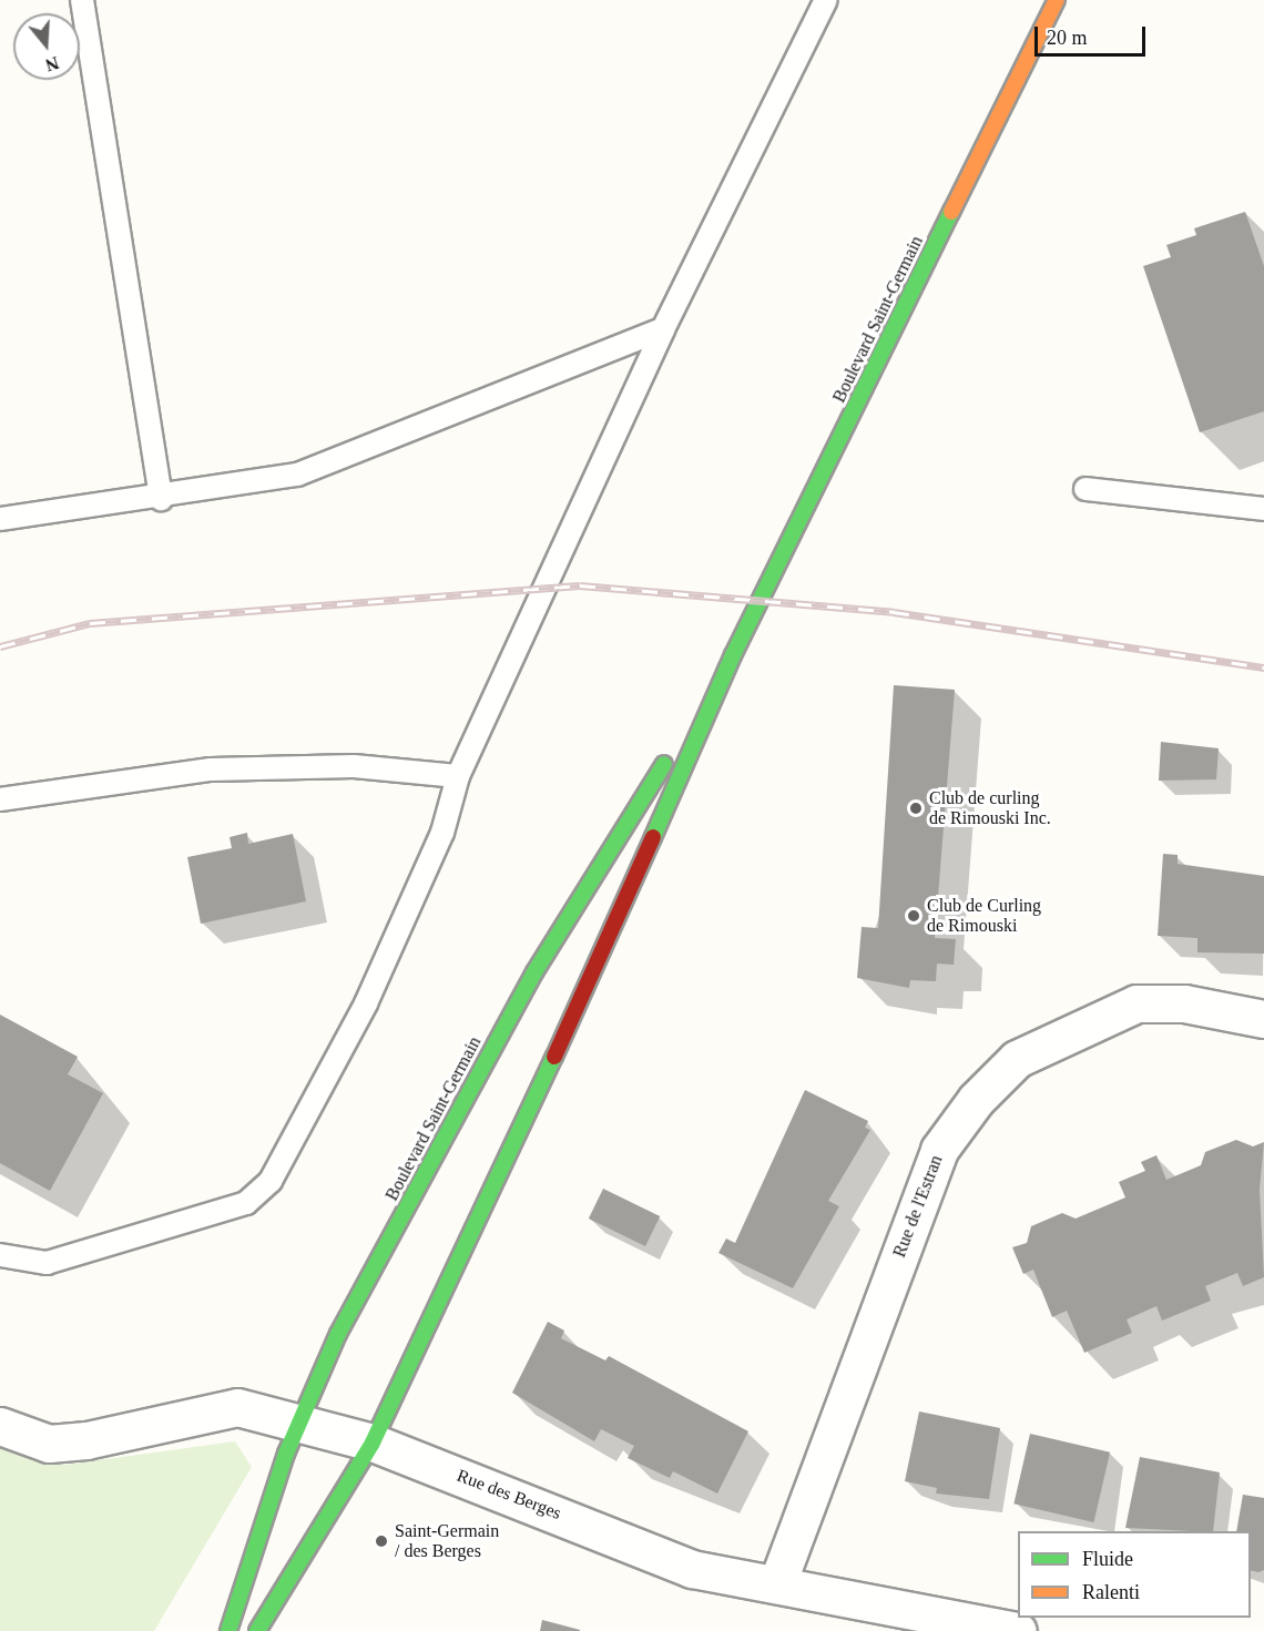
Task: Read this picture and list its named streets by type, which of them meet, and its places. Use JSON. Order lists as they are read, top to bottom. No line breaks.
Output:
{"streets":{"main road":["Boulevard Saint-Germain"],"street":["Rue de l'Estran","Rue des Berges"]},"crossings":[["Boulevard Saint-Germain","Rue des Berges"],["Rue de l'Estran","Rue des Berges"]],"places":["Club de curling de Rimouski Inc.","Club de Curling de Rimouski","Saint-Germain / des Berges"],"legend":["Fluide","Ralenti"],"scale_bar":"20 m","north":"bottom"}
